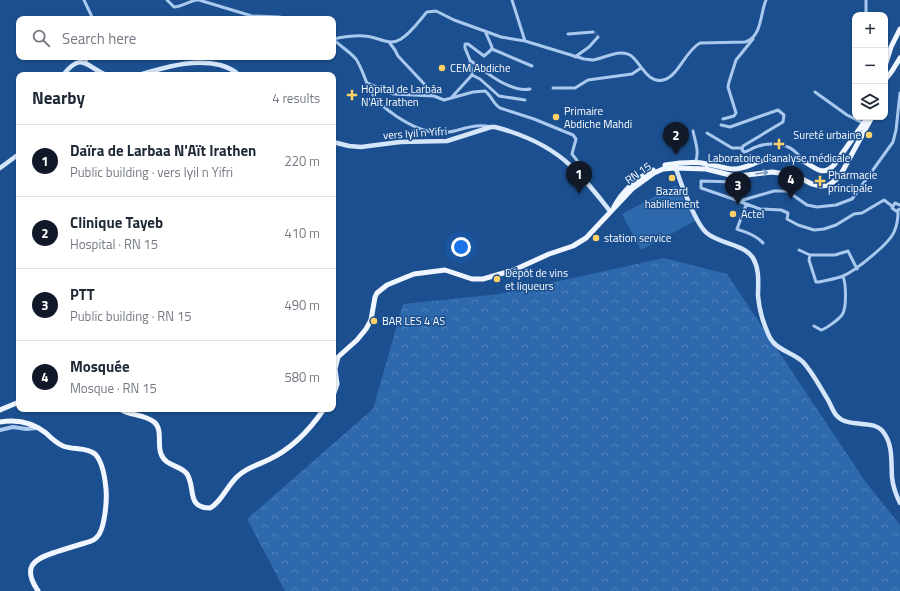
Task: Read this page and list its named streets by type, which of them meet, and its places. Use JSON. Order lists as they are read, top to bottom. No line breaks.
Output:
{"streets":{"main road":["vers Iγil n Yifri","RN 15"]},"places":{"other":["CEM Abdiche","Primaire Abdiche Mahdi","Sureté urbaine","Bazard habillement","Actel","station service","Dépôt de vins et liqueurs","BAR LES 4 AS"],"health":["Hôpital de Larbâa N'Aït Irathen","Laboratoire d'analyse médicale","Pharmacie principale"]},"page":{"map_buttons":["+","−"],"search":"Search here","heading":["Nearby","4 results"],"pins":["2","1","4","3"],"list":[{"mark":"1","name":"Daïra de Larbaa N'Aït Irathen","note":"Public building · vers Iγil n Yifri","value":"220 m"},{"mark":"2","name":"Clinique Tayeb","note":"Hospital · RN 15","value":"410 m"},{"mark":"3","name":"PTT","note":"Public building · RN 15","value":"490 m"},{"mark":"4","name":"Mosquée","note":"Mosque · RN 15","value":"580 m"}]}}
